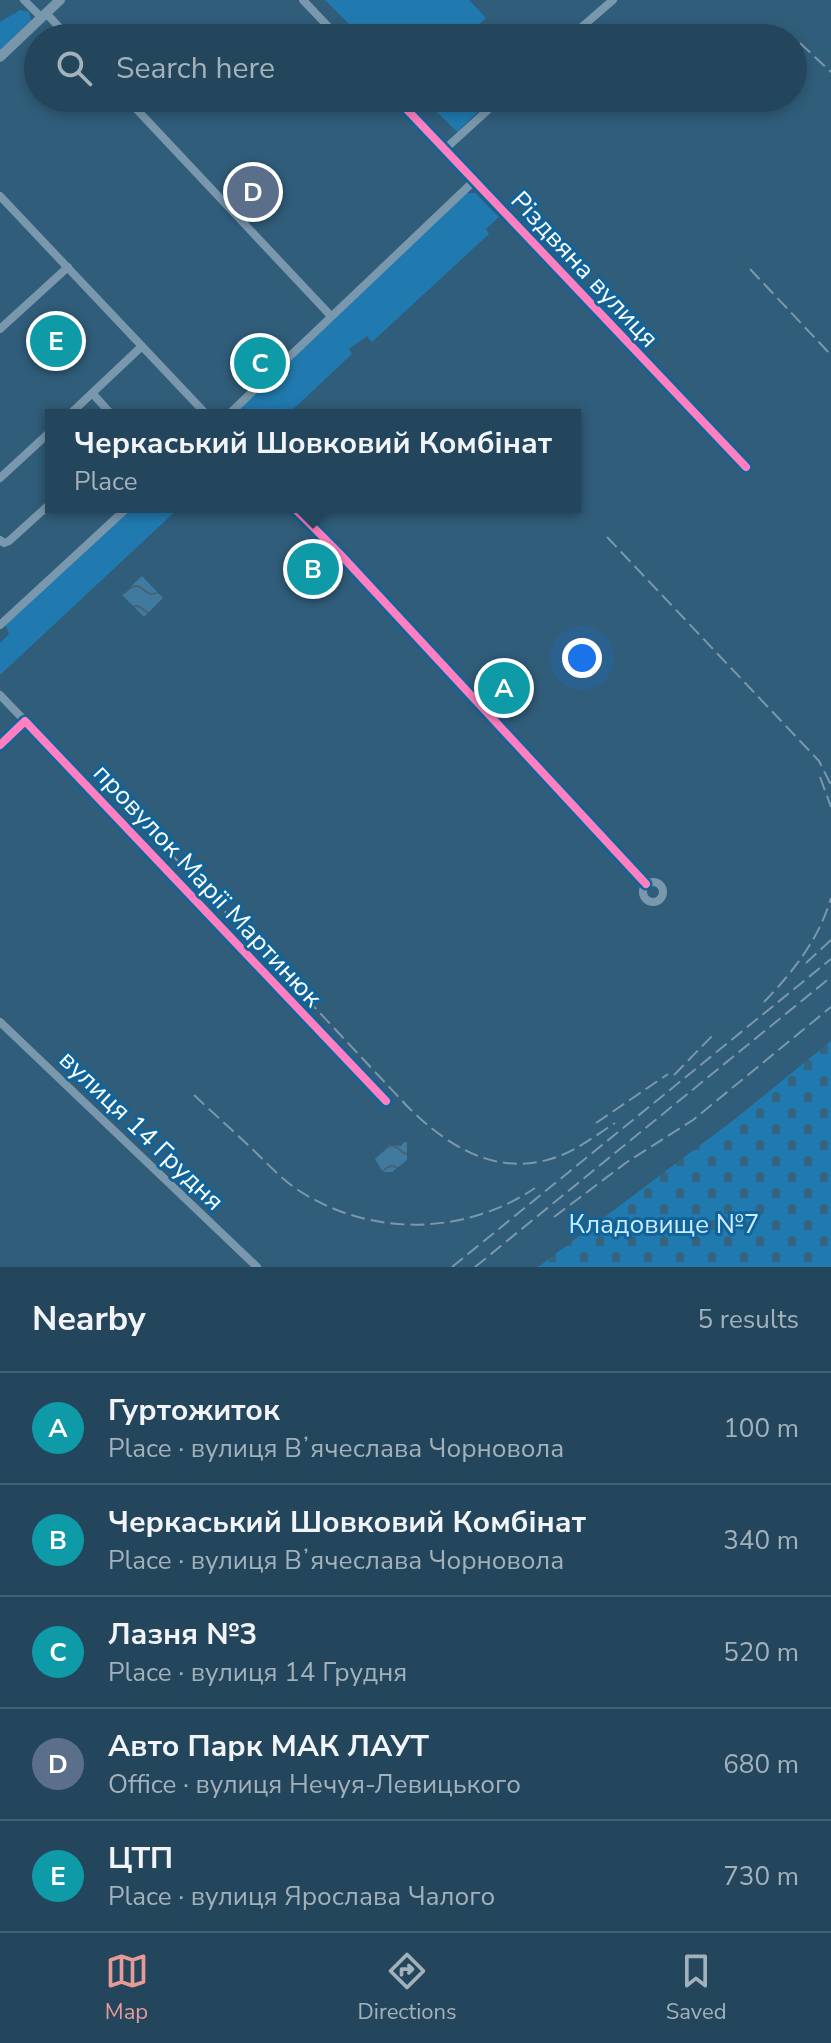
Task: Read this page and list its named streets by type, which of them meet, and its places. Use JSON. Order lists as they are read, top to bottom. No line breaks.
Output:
{"streets":{"street":["Різдвяна вулиця","провулок Марії Мартинюк","вулиця 14 Грудня"]},"parks":["Кладовище №7"],"page":{"search":"Search here","pins":["D","E","C","B","A"],"popup":["Черкаський Шовковий Комбінат","Place"],"heading":["Nearby","5 results"],"list":[{"mark":"A","name":"Гуртожиток","note":"Place · вулиця Вʼячеслава Чорновола","value":"100 m"},{"mark":"B","name":"Черкаський Шовковий Комбінат","note":"Place · вулиця Вʼячеслава Чорновола","value":"340 m"},{"mark":"C","name":"Лазня №3","note":"Place · вулиця 14 Грудня","value":"520 m"},{"mark":"D","name":"Авто Парк МАК ЛАУТ","note":"Office · вулиця Нечуя-Левицького","value":"680 m"},{"mark":"E","name":"ЦТП","note":"Place · вулиця Ярослава Чалого","value":"730 m"}],"nav":["Map","Directions","Saved"]}}
